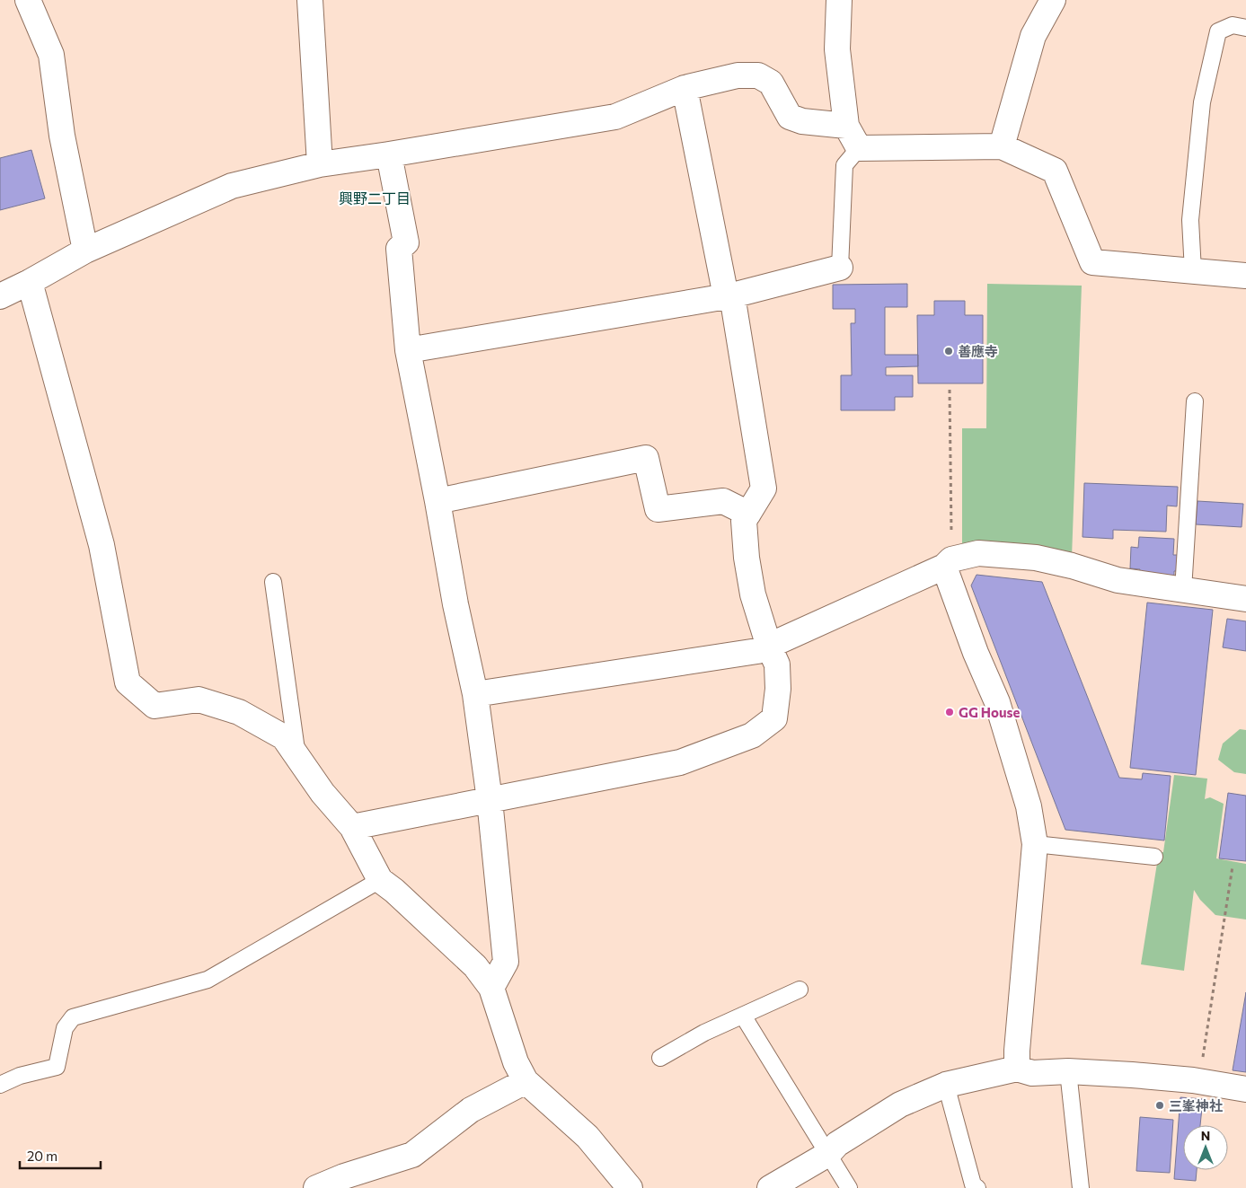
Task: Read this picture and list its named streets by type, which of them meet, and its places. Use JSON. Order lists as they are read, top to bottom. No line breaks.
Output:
{"districts":["興野二丁目"],"places":["善應寺","GG House","三峯神社"],"scale_bar":"20 m","north":"top"}
